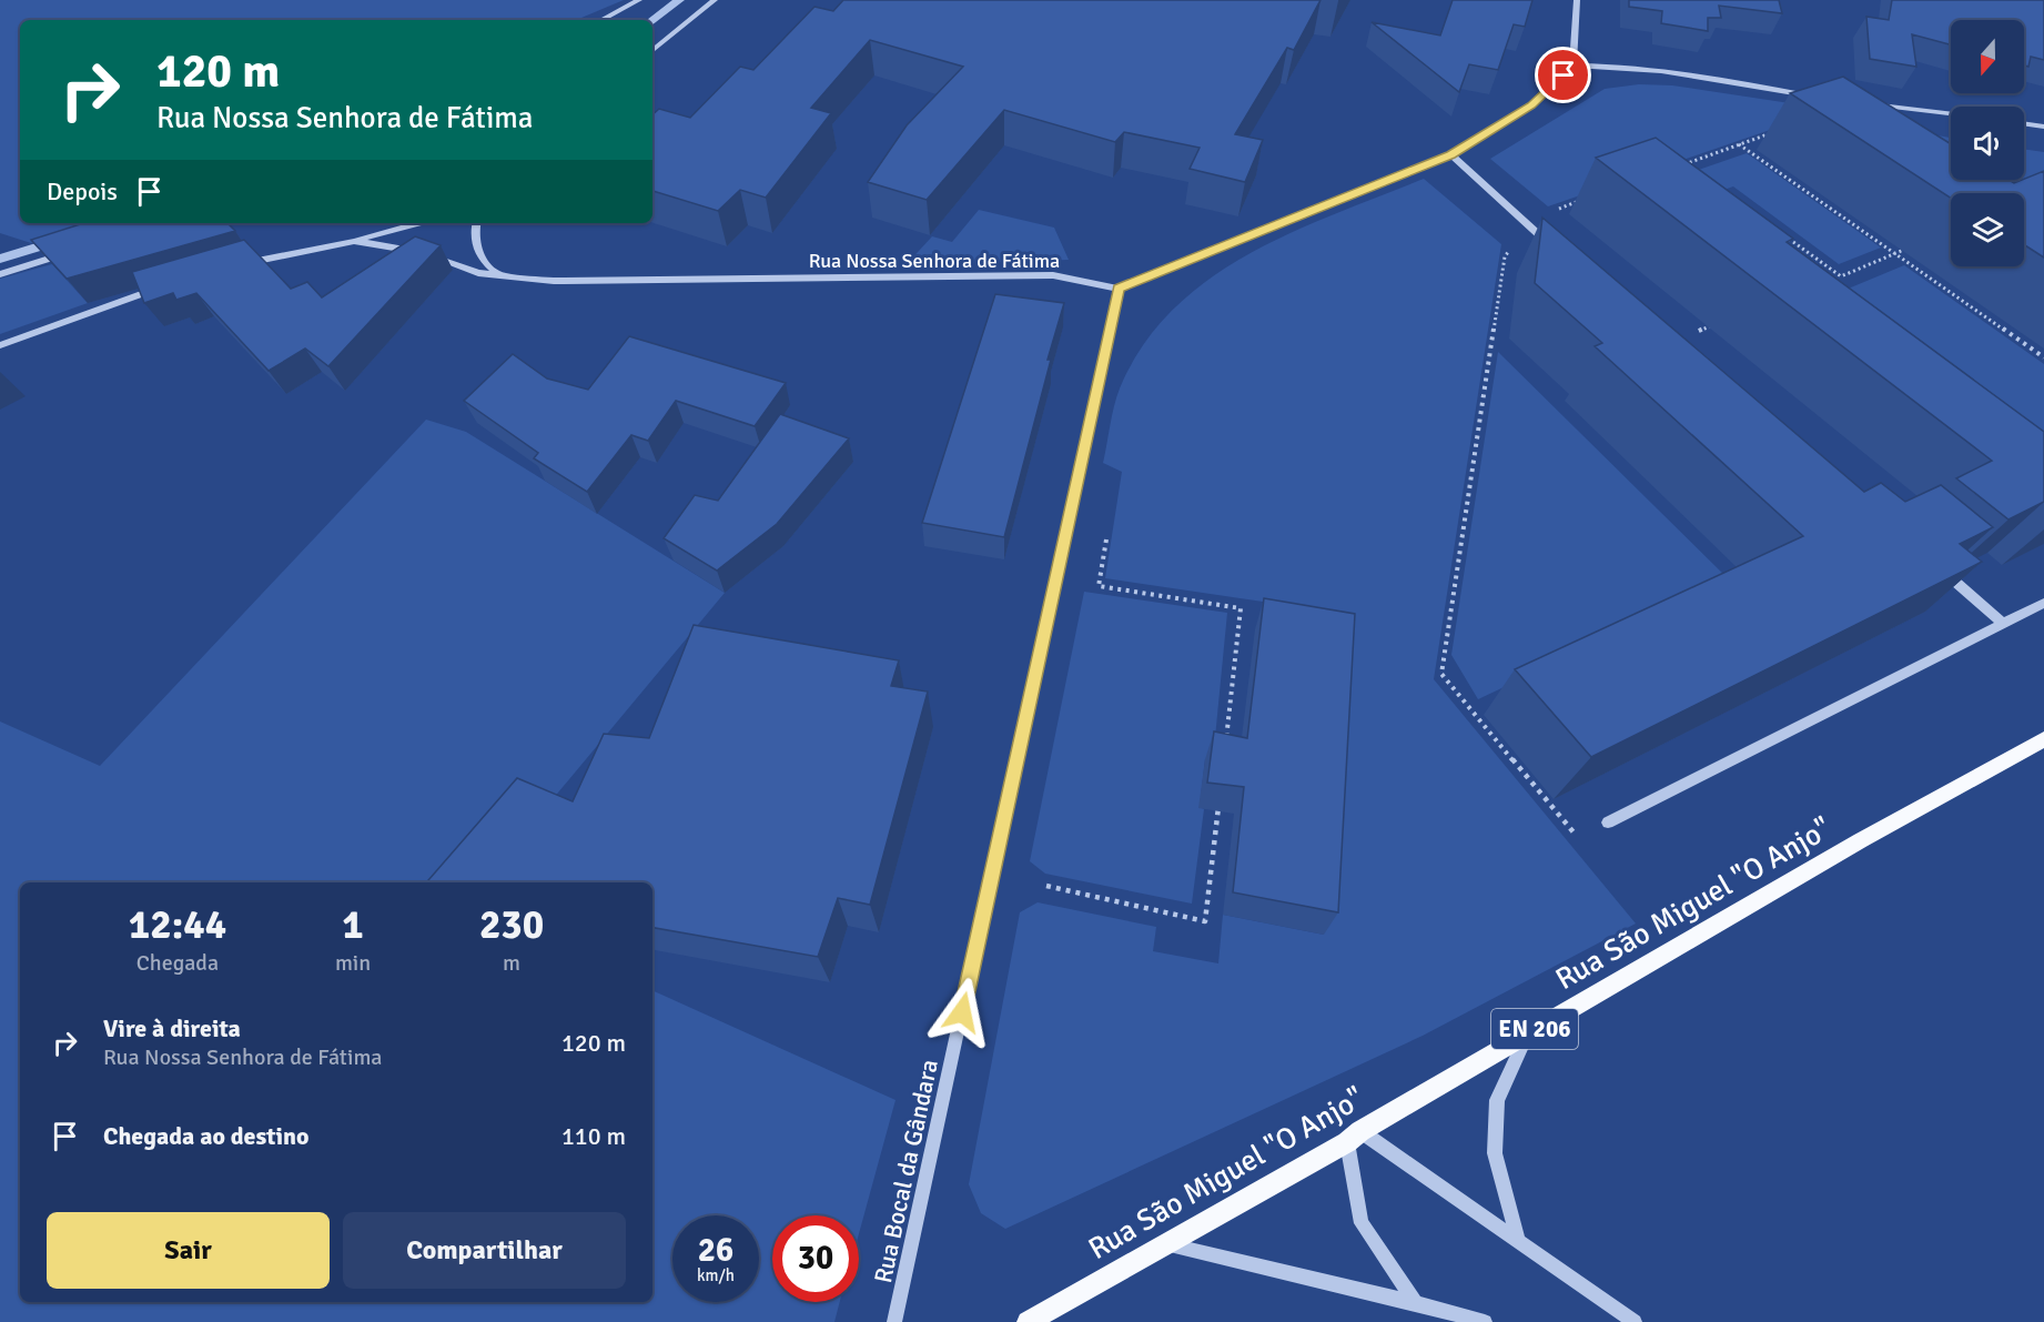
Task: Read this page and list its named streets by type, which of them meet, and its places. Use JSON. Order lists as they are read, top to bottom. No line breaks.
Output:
{"streets":{"main road":["Rua São Miguel \"O Anjo\"","EN 206"],"street":["Rua Nossa Senhora de Fátima","Rua Bocal da Gândara"]},"crossings":[["Rua Nossa Senhora de Fátima","Rua Bocal da Gândara"]],"north":"bottom","page":{"turn":["120 m","Rua Nossa Senhora de Fátima"],"then":"Depois","eta":["12:44","Chegada","1","min","230","m"],"list":[{"name":"Vire à direita","note":"Rua Nossa Senhora de Fátima","value":"120 m"},{"name":"Chegada ao destino","value":"110 m"}],"buttons":["Sair","Compartilhar"],"speed":"26 km/h","limit":"30"}}
